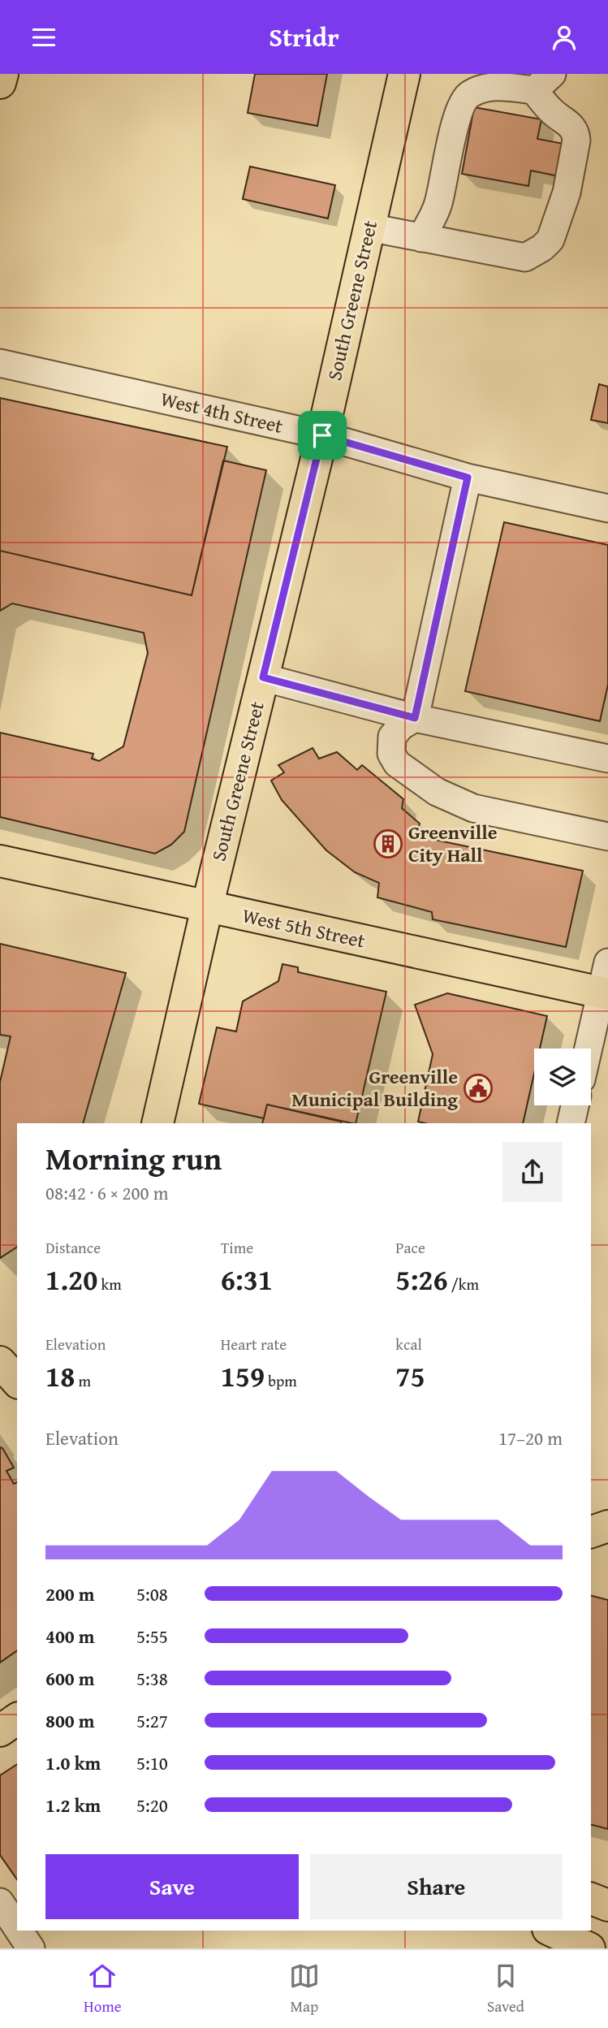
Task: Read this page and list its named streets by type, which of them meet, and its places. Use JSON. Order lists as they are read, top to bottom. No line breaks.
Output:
{"streets":{"main road":["South Greene Street","West 5th Street"],"street":["West 4th Street"]},"crossings":[["South Greene Street","West 4th Street"],["South Greene Street","West 5th Street"]],"places":{"building":["Greenville City Hall"],"public building":["Greenville Municipal Building"]},"page":{"header":"Stridr","heading":["Morning run","08:42 · 6 × 200 m"],"stats":[["Distance","1.20 km"],["Time","6:31"],["Pace","5:26 /km"],["Elevation","18 m"],["Heart rate","159 bpm"],["kcal","75"]],"chart":["Elevation","17–20 m"],"list":[{"name":"200 m","note":"5:08"},{"name":"400 m","note":"5:55"},{"name":"600 m","note":"5:38"},{"name":"800 m","note":"5:27"},{"name":"1.0 km","note":"5:10"},{"name":"1.2 km","note":"5:20"}],"buttons":["Save","Share"],"tabs":["Home","Map","Saved"]}}
